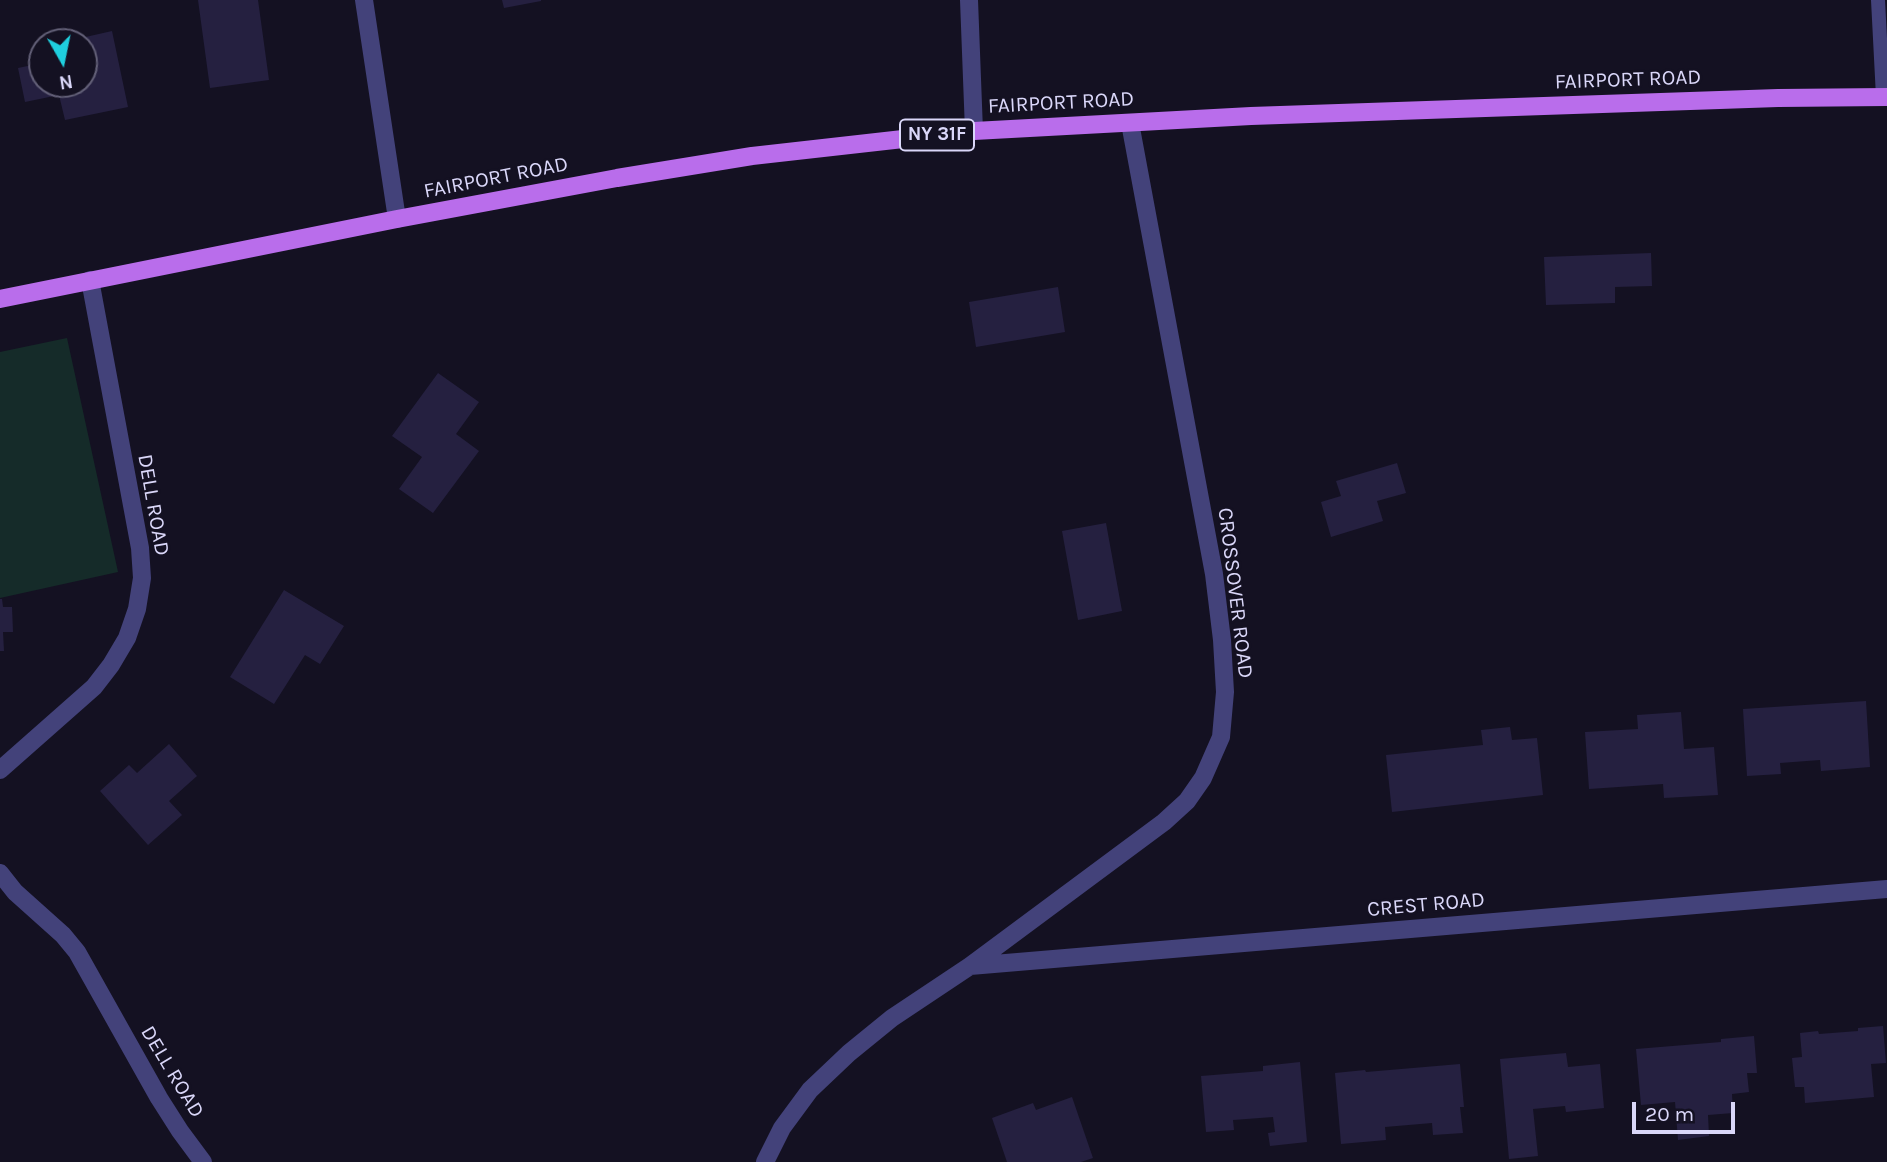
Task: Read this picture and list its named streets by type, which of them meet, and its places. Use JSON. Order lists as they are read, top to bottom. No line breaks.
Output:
{"streets":{"main road":["FAIRPORT ROAD","NY 31F"],"street":["DELL ROAD","CROSSOVER ROAD","CREST ROAD"]},"crossings":[["FAIRPORT ROAD","DELL ROAD"],["FAIRPORT ROAD","CROSSOVER ROAD"],["CROSSOVER ROAD","CREST ROAD"]],"scale_bar":"20 m","north":"bottom"}
